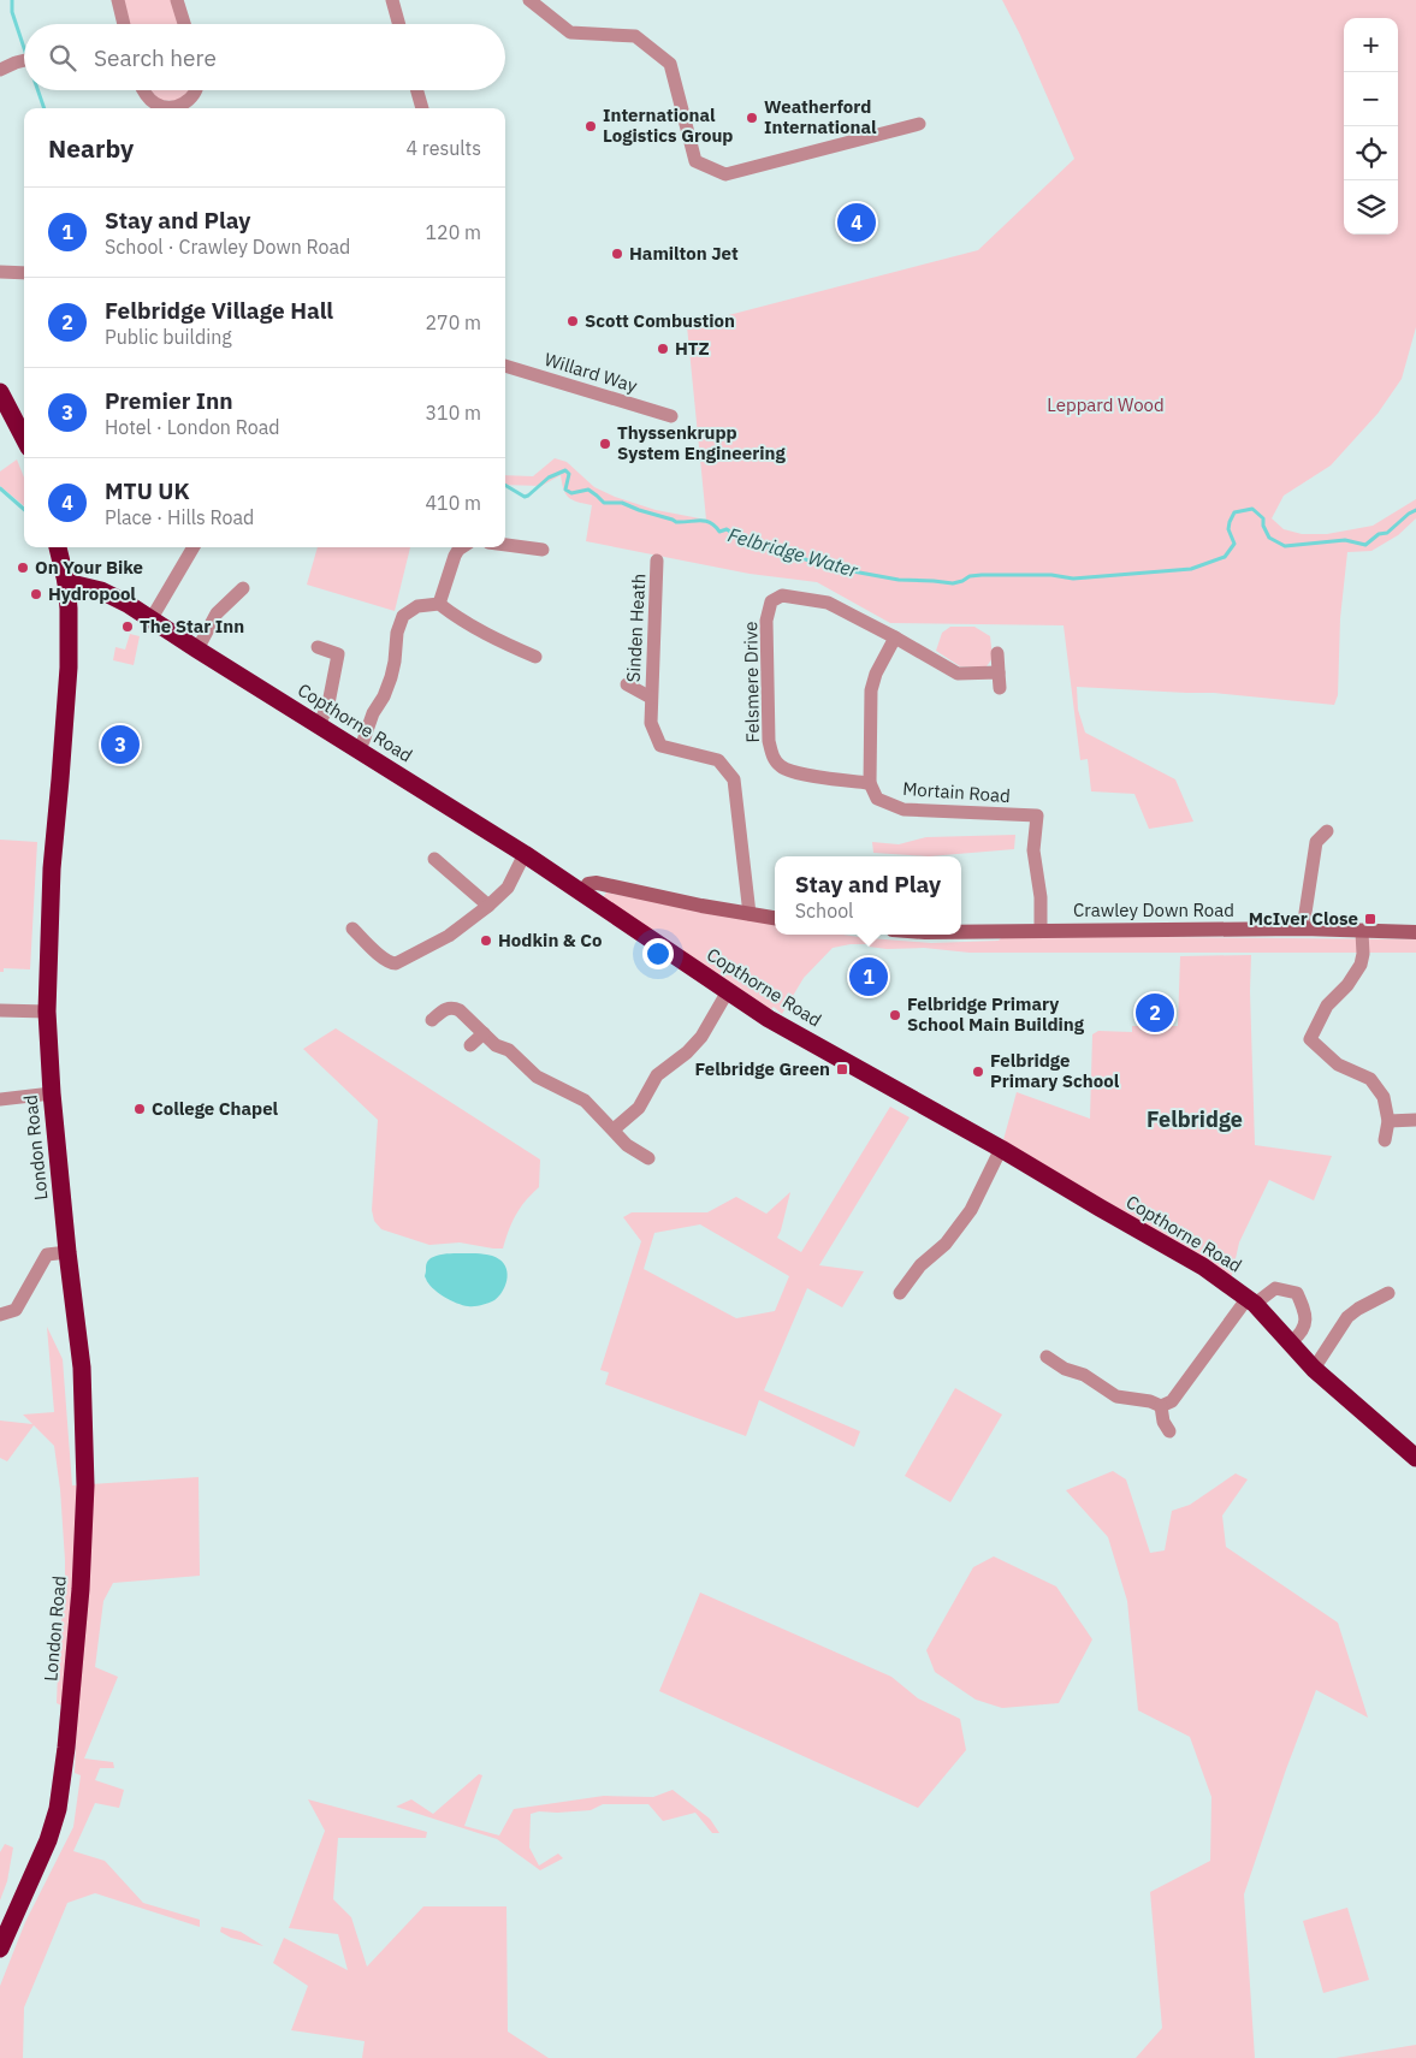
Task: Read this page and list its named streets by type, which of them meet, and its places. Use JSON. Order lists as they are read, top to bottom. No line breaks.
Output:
{"streets":{"highway":["Copthorne Road","London Road"],"street":["Willard Way","Sinden Heath","Felsmere Drive","Mortain Road","Crawley Down Road"]},"crossings":[["Felsmere Drive","Mortain Road"],["Copthorne Road","London Road"],["Mortain Road","Crawley Down Road"]],"districts":["Felbridge"],"water":["Felbridge Water"],"parks":["Leppard Wood"],"places":{"other":["Weatherford International","International Logistics Group","Hamilton Jet","Scott Combustion","HTZ","Thyssenkrupp System Engineering","On Your Bike","Hydropool","The Star Inn","Hodkin & Co","Felbridge Primary School Main Building","Felbridge Primary School","College Chapel"],"transit":["McIver Close","Felbridge Green"]},"page":{"map_buttons":["+","−"],"search":"Search here","heading":["Nearby","4 results"],"list":[{"mark":"1","name":"Stay and Play","note":"School · Crawley Down Road","value":"120 m"},{"mark":"2","name":"Felbridge Village Hall","note":"Public building","value":"270 m"},{"mark":"3","name":"Premier Inn","note":"Hotel · London Road","value":"310 m"},{"mark":"4","name":"MTU UK","note":"Place · Hills Road","value":"410 m"}],"pins":["4","3","1","2"],"popup":["Stay and Play","School"]}}
